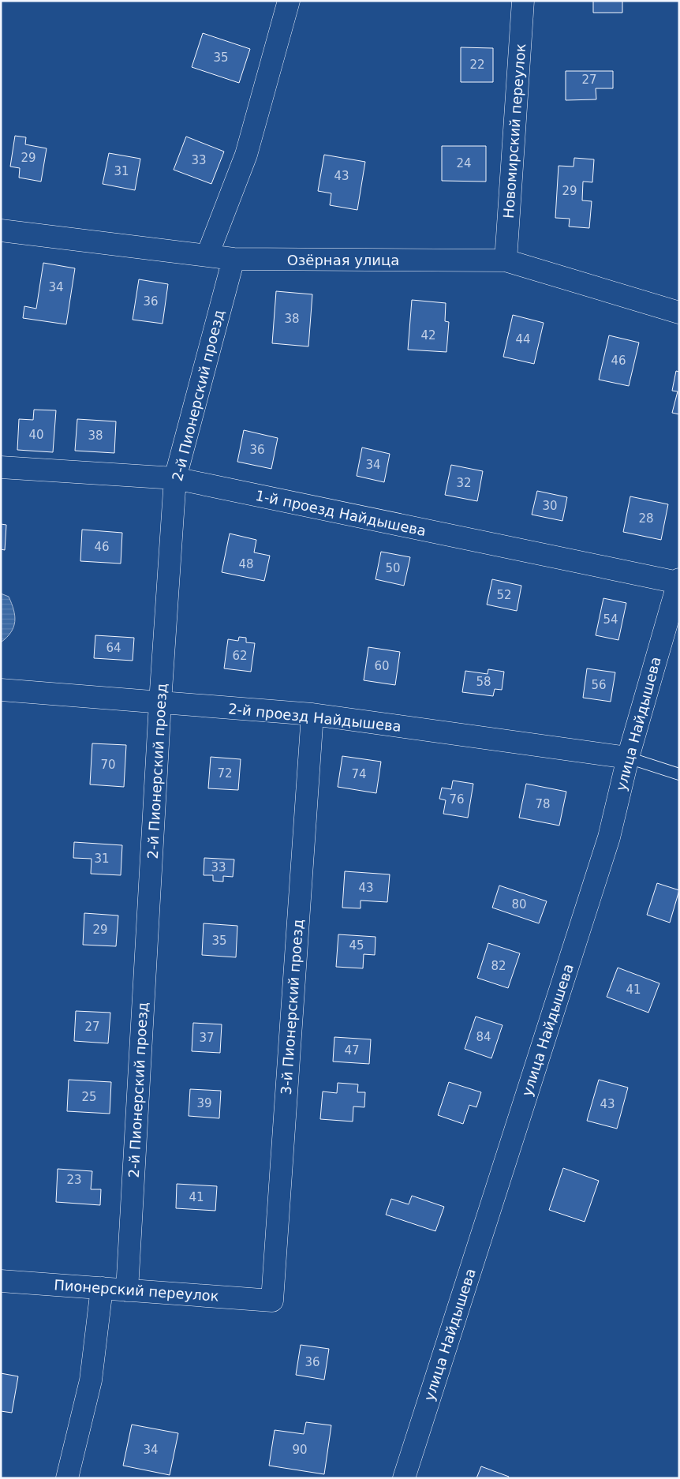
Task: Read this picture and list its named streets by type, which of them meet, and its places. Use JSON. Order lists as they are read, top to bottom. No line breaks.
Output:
{"streets":{"street":["Новомирский переулок","Озёрная улица","2-й Пионерский проезд","1-й проезд Найдышева","2-й проезд Найдышева","улица Найдышева","3-й Пионерский проезд","Пионерский переулок"]},"crossings":[["Новомирский переулок","Озёрная улица"],["Озёрная улица","2-й Пионерский проезд"],["2-й Пионерский проезд","1-й проезд Найдышева"],["2-й Пионерский проезд","2-й проезд Найдышева"],["2-й Пионерский проезд","Пионерский переулок"],["1-й проезд Найдышева","улица Найдышева"],["2-й проезд Найдышева","улица Найдышева"],["2-й проезд Найдышева","3-й Пионерский проезд"],["3-й Пионерский проезд","Пионерский переулок"]],"house_numbers":["35","22","27","29","33","24","31","43","29","34","36","38","42","44","46","40","38","36","34","32","30","28","46","48","50","52","54","64","62","60","58","56","70","72","74","76","78","31","33","43","80","29","35","45","82","41","27","84","37","47","25","39","43","23","41","36","34","90"]}
